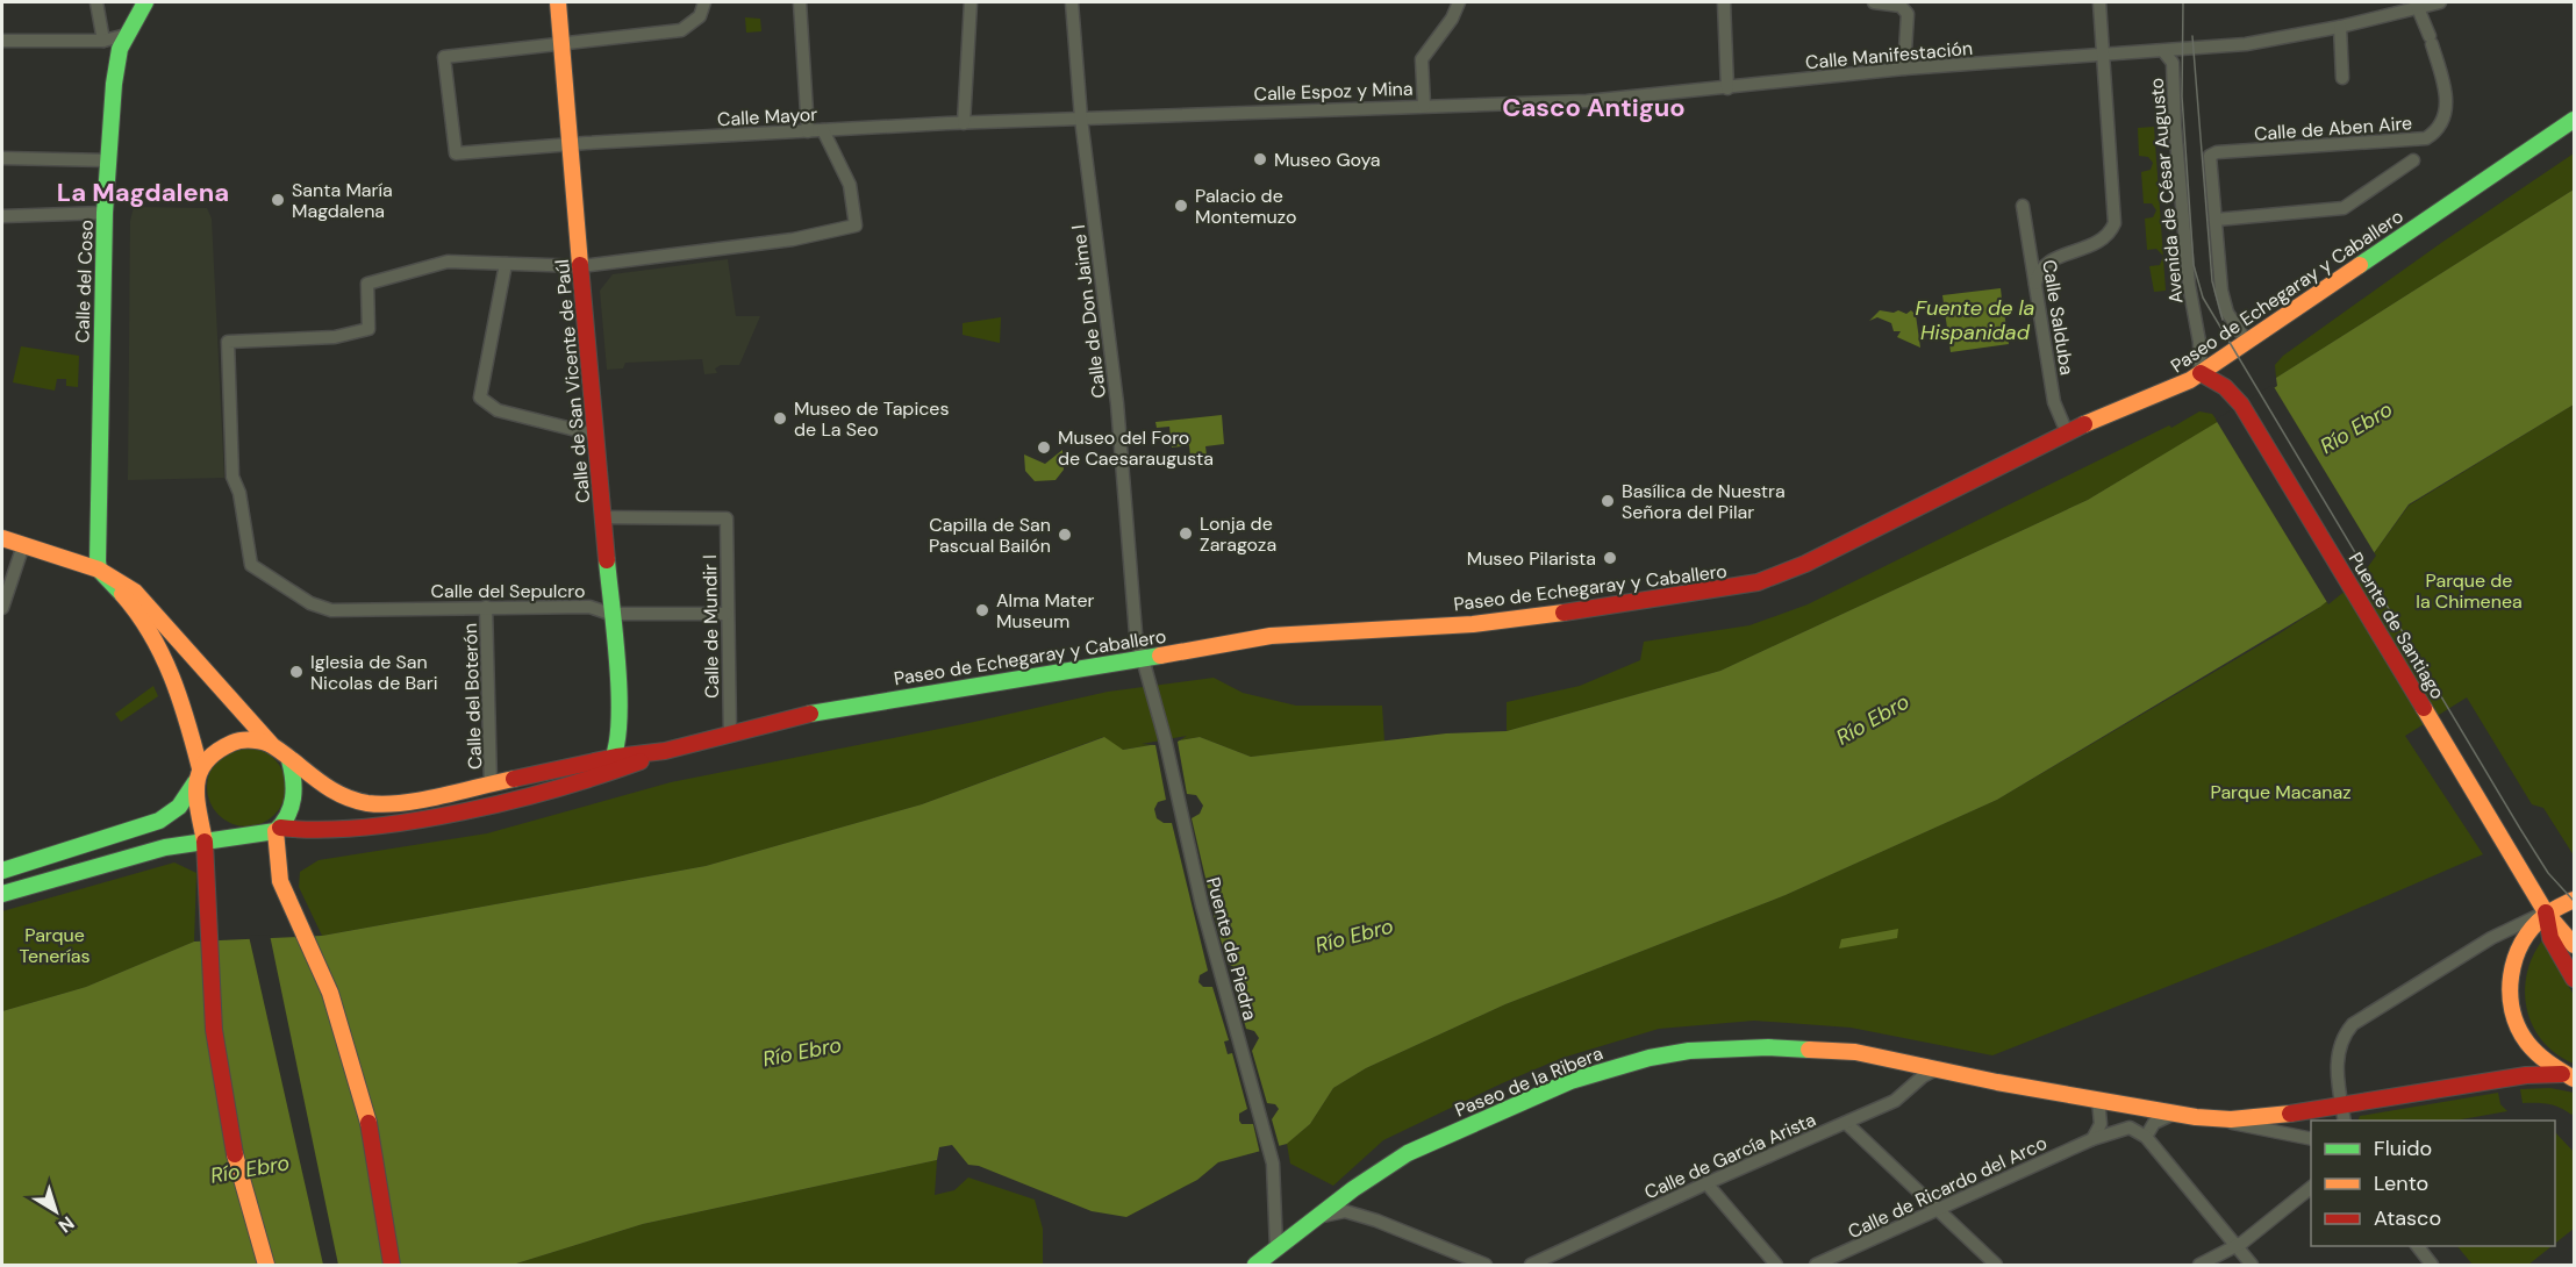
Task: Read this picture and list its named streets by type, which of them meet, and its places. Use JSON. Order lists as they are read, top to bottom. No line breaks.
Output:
{"streets":{"main road":["Calle del Coso","Paseo de Echegaray y Caballero","Calle de San Vicente de Paúl","Puente de Santiago","Paseo de la Ribera"],"street":["Calle Manifestación","Calle Espoz y Mina","Calle Mayor","Calle de Aben Aire","Avenida de César Augusto","Calle de Don Jaime I","Calle Salduba","Calle del Sepulcro","Calle de Mundir I","Calle del Boterón","Puente de Piedra","Calle de García Arista","Calle de Ricardo del Arco"]},"crossings":[["Calle Manifestación","Calle Espoz y Mina"],["Calle Manifestación","Calle de Aben Aire"],["Calle Manifestación","Avenida de César Augusto"],["Calle Espoz y Mina","Calle Mayor"],["Calle Espoz y Mina","Calle de Don Jaime I"],["Calle Mayor","Calle de Don Jaime I"],["Calle Mayor","Calle de San Vicente de Paúl"],["Avenida de César Augusto","Paseo de Echegaray y Caballero"],["Avenida de César Augusto","Puente de Santiago"],["Paseo de Echegaray y Caballero","Calle de Don Jaime I"],["Paseo de Echegaray y Caballero","Calle Salduba"],["Paseo de Echegaray y Caballero","Calle de San Vicente de Paúl"],["Paseo de Echegaray y Caballero","Puente de Santiago"],["Paseo de Echegaray y Caballero","Calle de Mundir I"],["Paseo de Echegaray y Caballero","Calle del Boterón"],["Paseo de Echegaray y Caballero","Puente de Piedra"],["Calle de Don Jaime I","Puente de Piedra"],["Calle de San Vicente de Paúl","Calle del Sepulcro"],["Calle de San Vicente de Paúl","Calle de Mundir I"],["Calle del Sepulcro","Calle de Mundir I"],["Calle del Sepulcro","Calle del Boterón"],["Puente de Piedra","Paseo de la Ribera"],["Paseo de la Ribera","Calle de García Arista"]],"districts":["Casco Antiguo","La Magdalena"],"water":["Fuente de la Hispanidad","Río Ebro"],"parks":["Parque de la Chimenea","Parque Macanaz","Parque Tenerías"],"places":["Museo Goya","Santa María Magdalena","Palacio de Montemuzo","Museo de Tapices de La Seo","Museo del Foro de Caesaraugusta","Basílica de Nuestra Señora del Pilar","Lonja de Zaragoza","Capilla de San Pascual Bailón","Museo Pilarista","Alma Mater Museum","Iglesia de San Nicolas de Bari"],"legend":["Fluido","Lento","Atasco"],"north":"bottom right"}
